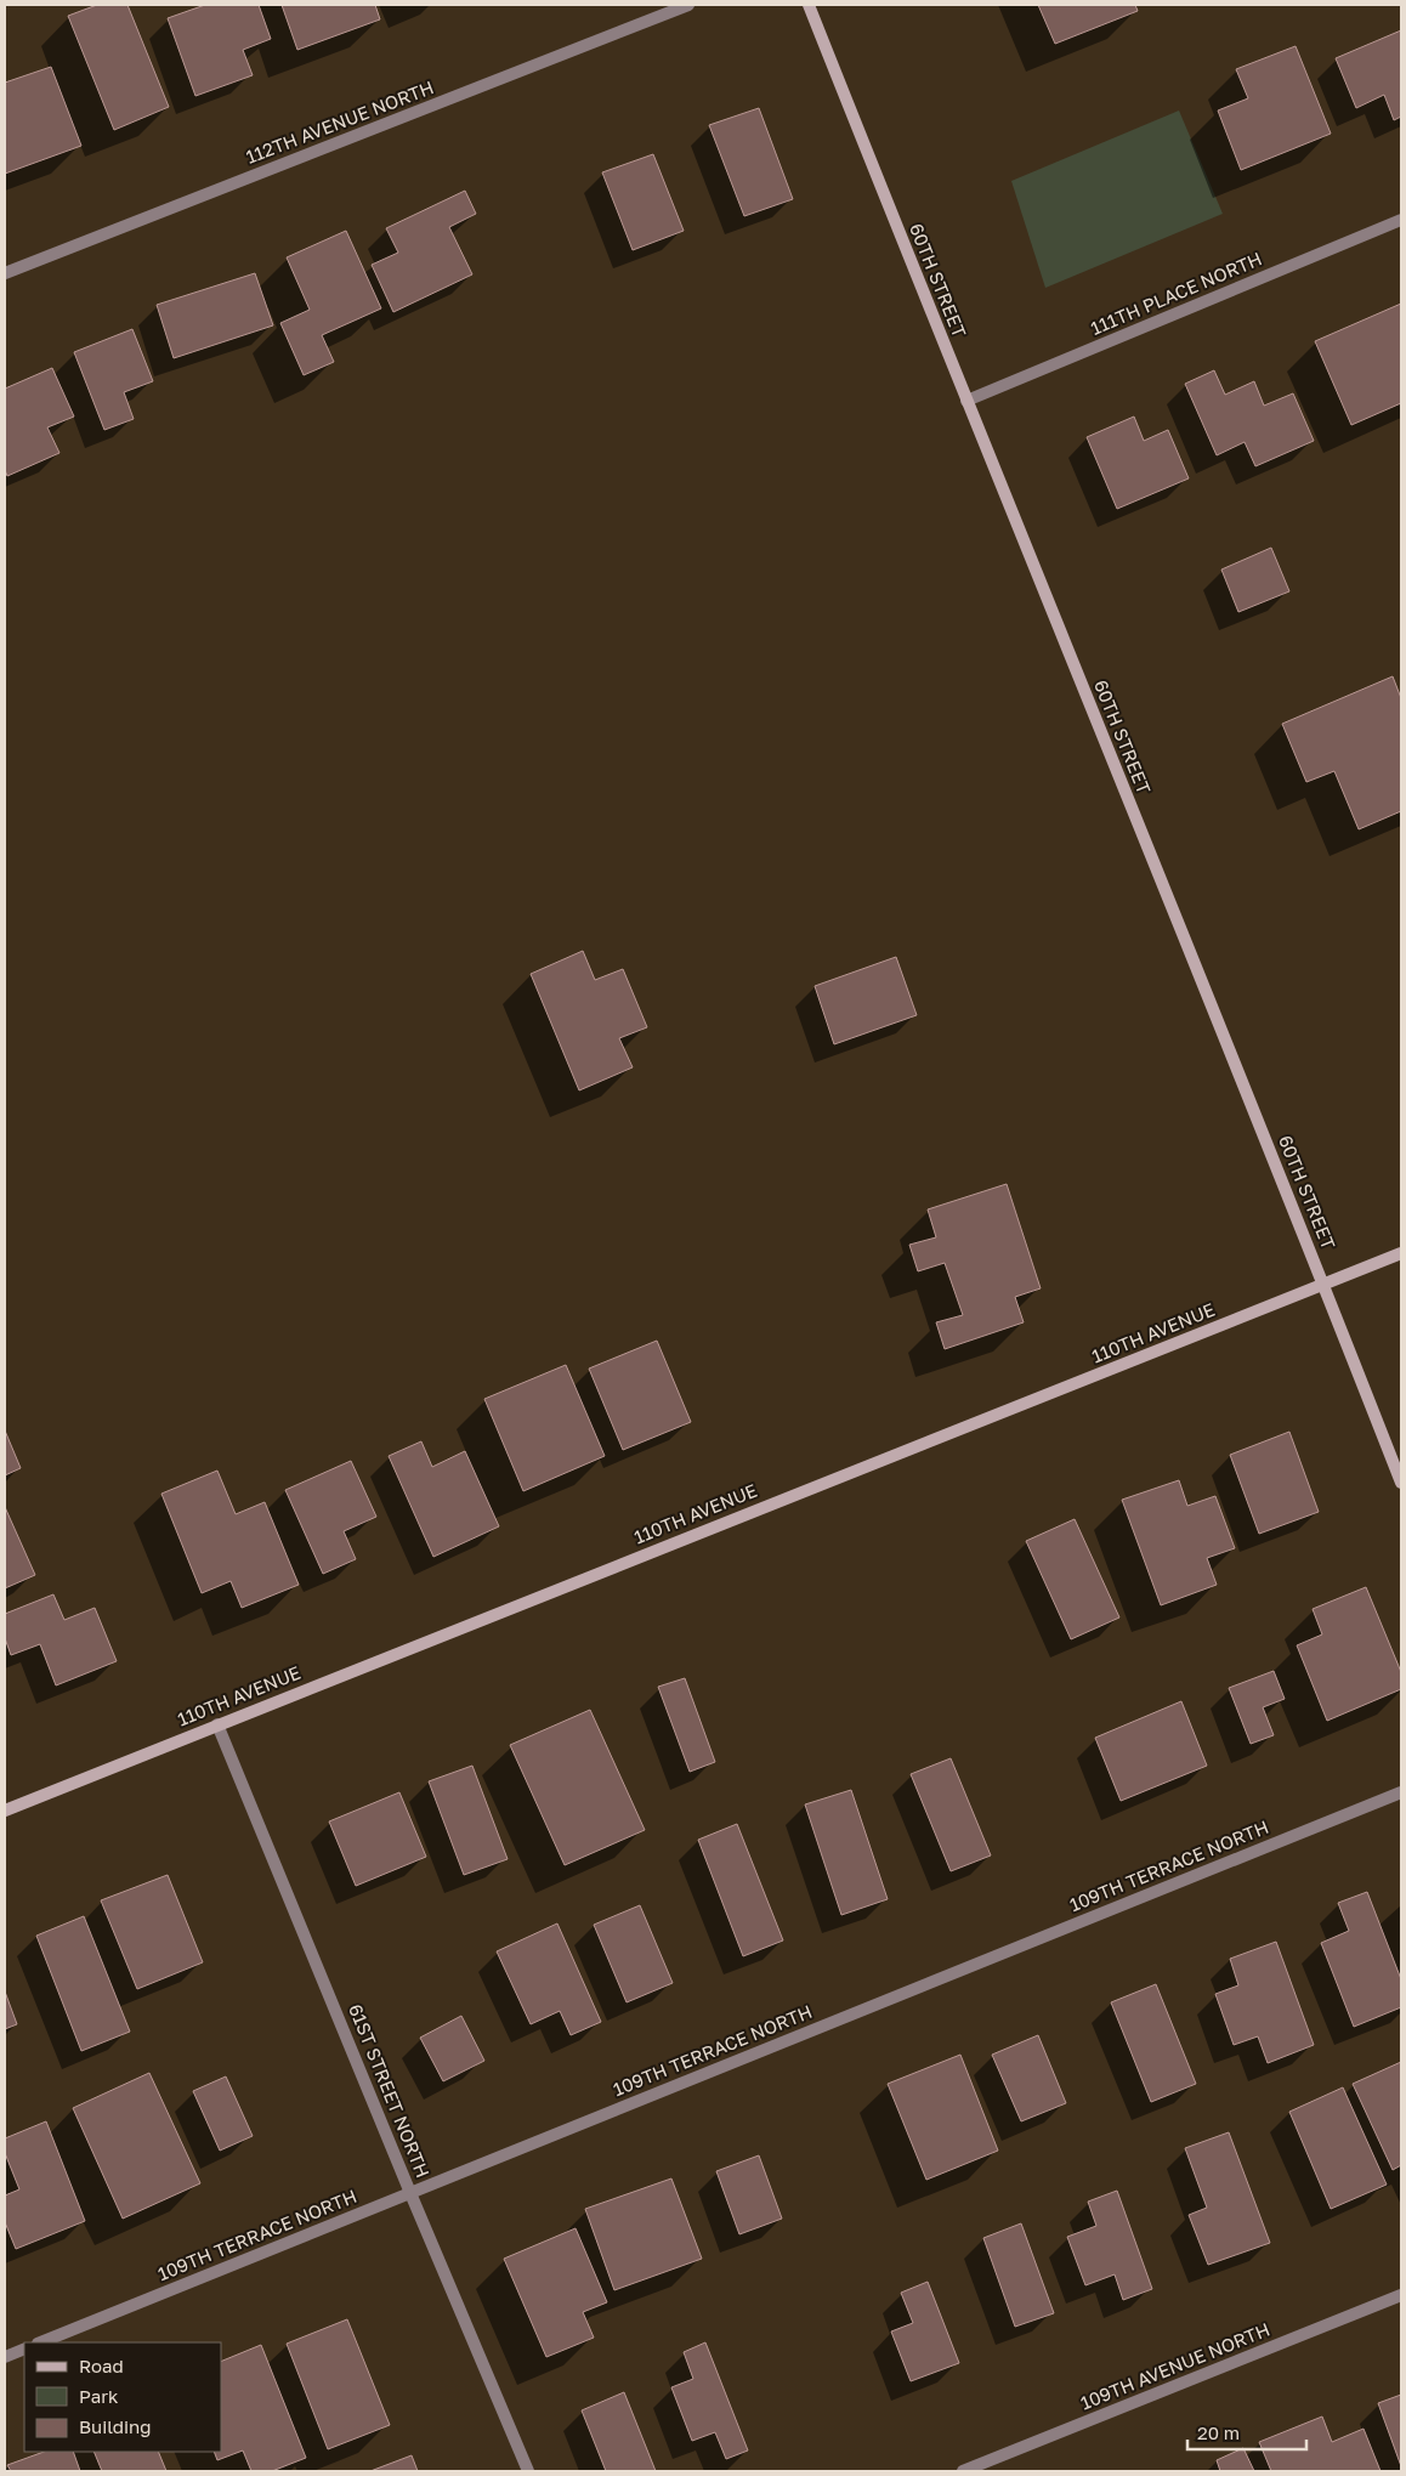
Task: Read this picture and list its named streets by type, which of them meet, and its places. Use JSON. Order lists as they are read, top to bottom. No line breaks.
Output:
{"streets":{"street":["112TH AVENUE NORTH","60TH STREET","111TH PLACE NORTH","110TH AVENUE","109TH TERRACE NORTH","61ST STREET NORTH","109TH AVENUE NORTH"]},"crossings":[["60TH STREET","111TH PLACE NORTH"],["60TH STREET","110TH AVENUE"],["110TH AVENUE","61ST STREET NORTH"],["109TH TERRACE NORTH","61ST STREET NORTH"]],"legend":["Road","Park","Building"],"scale_bar":"20 m"}
